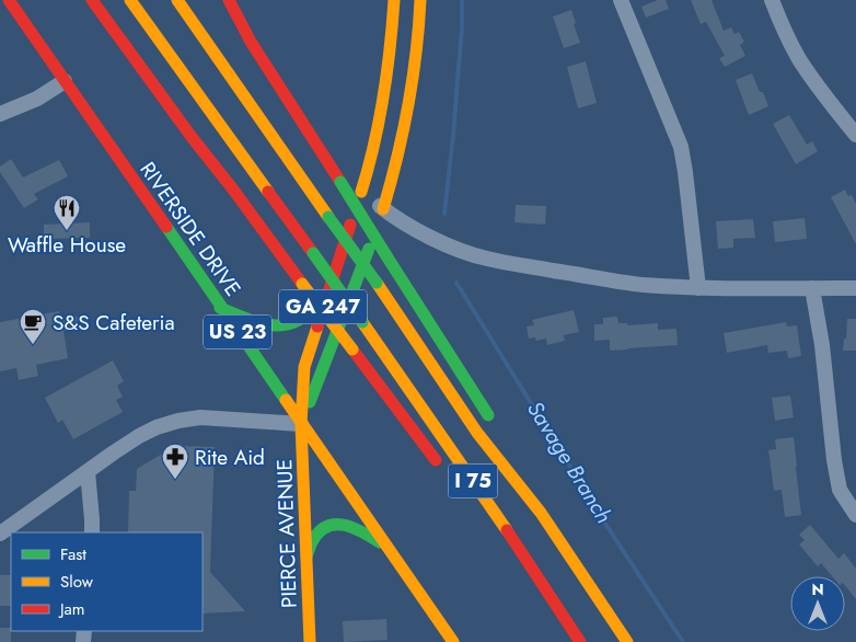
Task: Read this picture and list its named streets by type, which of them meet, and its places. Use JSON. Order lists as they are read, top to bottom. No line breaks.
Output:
{"streets":{"main road":["RIVERSIDE DRIVE","GA 247","US 23","I 75","PIERCE AVENUE"]},"crossings":[["RIVERSIDE DRIVE","PIERCE AVENUE"]],"water":["Savage Branch"],"places":{"restaurant":["Waffle House"],"cafe":["S&S Cafeteria"],"pharmacy":["Rite Aid"]},"legend":["Fast","Slow","Jam"],"north":"top"}
